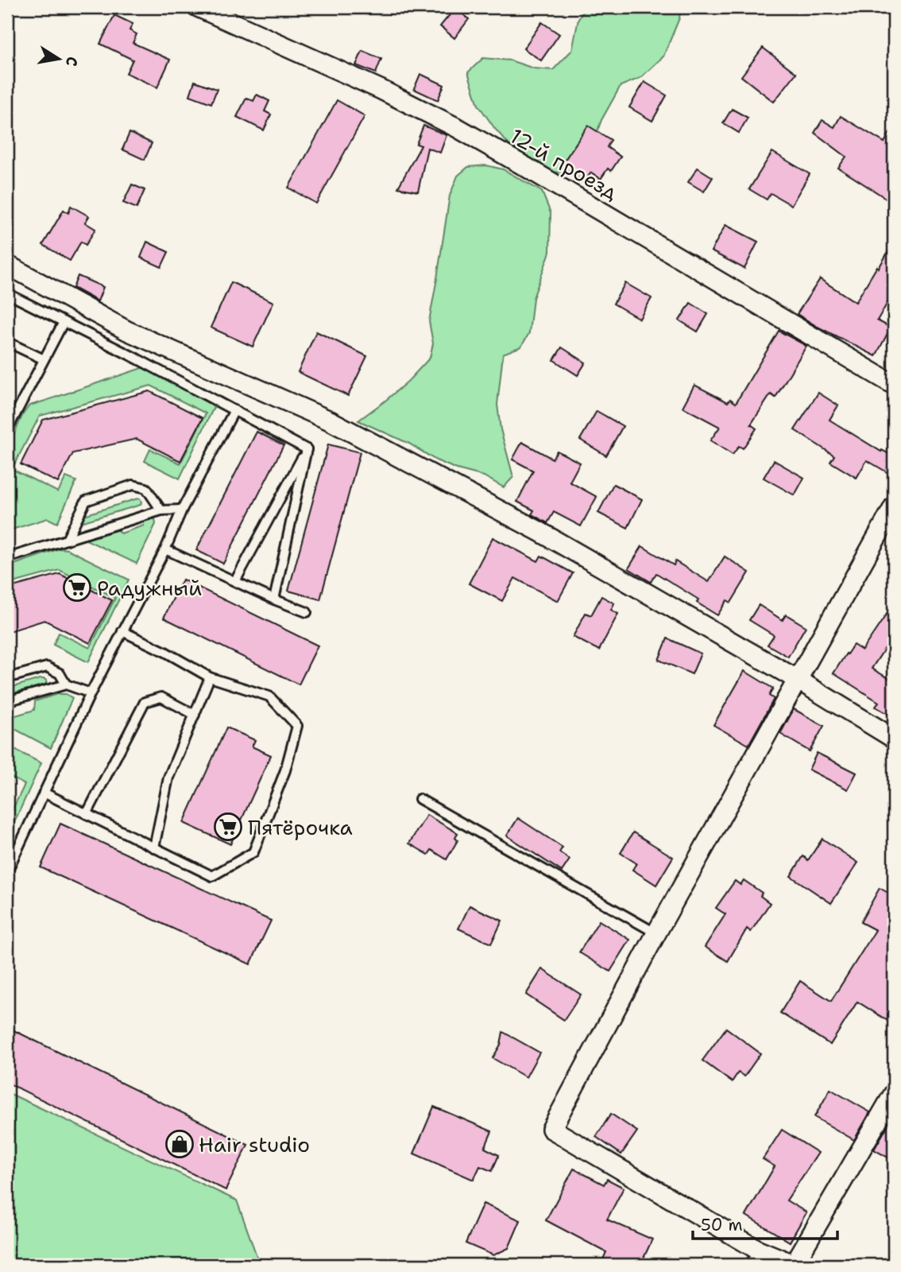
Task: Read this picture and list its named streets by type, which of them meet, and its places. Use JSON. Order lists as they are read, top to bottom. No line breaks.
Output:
{"streets":{"street":["12-й проезд"]},"places":{"supermarket":["Радужный","Пятёрочка"],"shop":["Hair studio"]},"scale_bar":"50 m","north":"right"}
